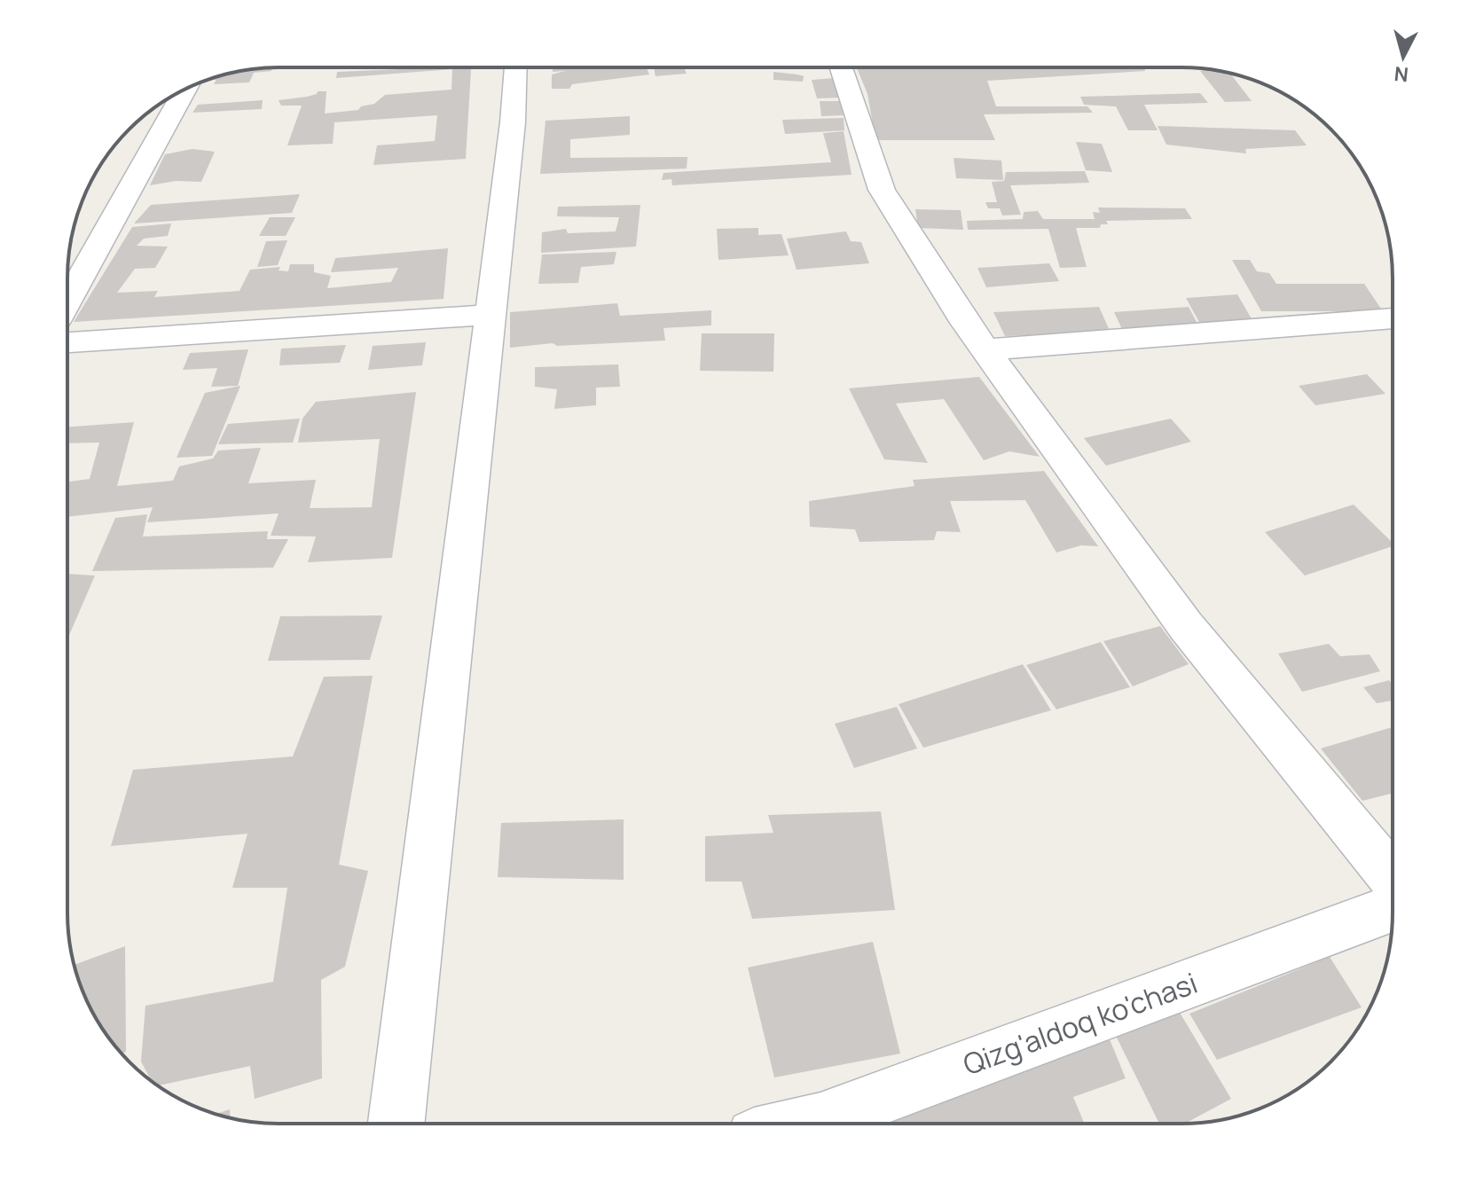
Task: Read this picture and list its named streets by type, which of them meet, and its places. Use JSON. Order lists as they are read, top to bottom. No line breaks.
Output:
{"streets":{"street":["Qizg'aldoq ko'chasi"]},"north":"bottom"}
